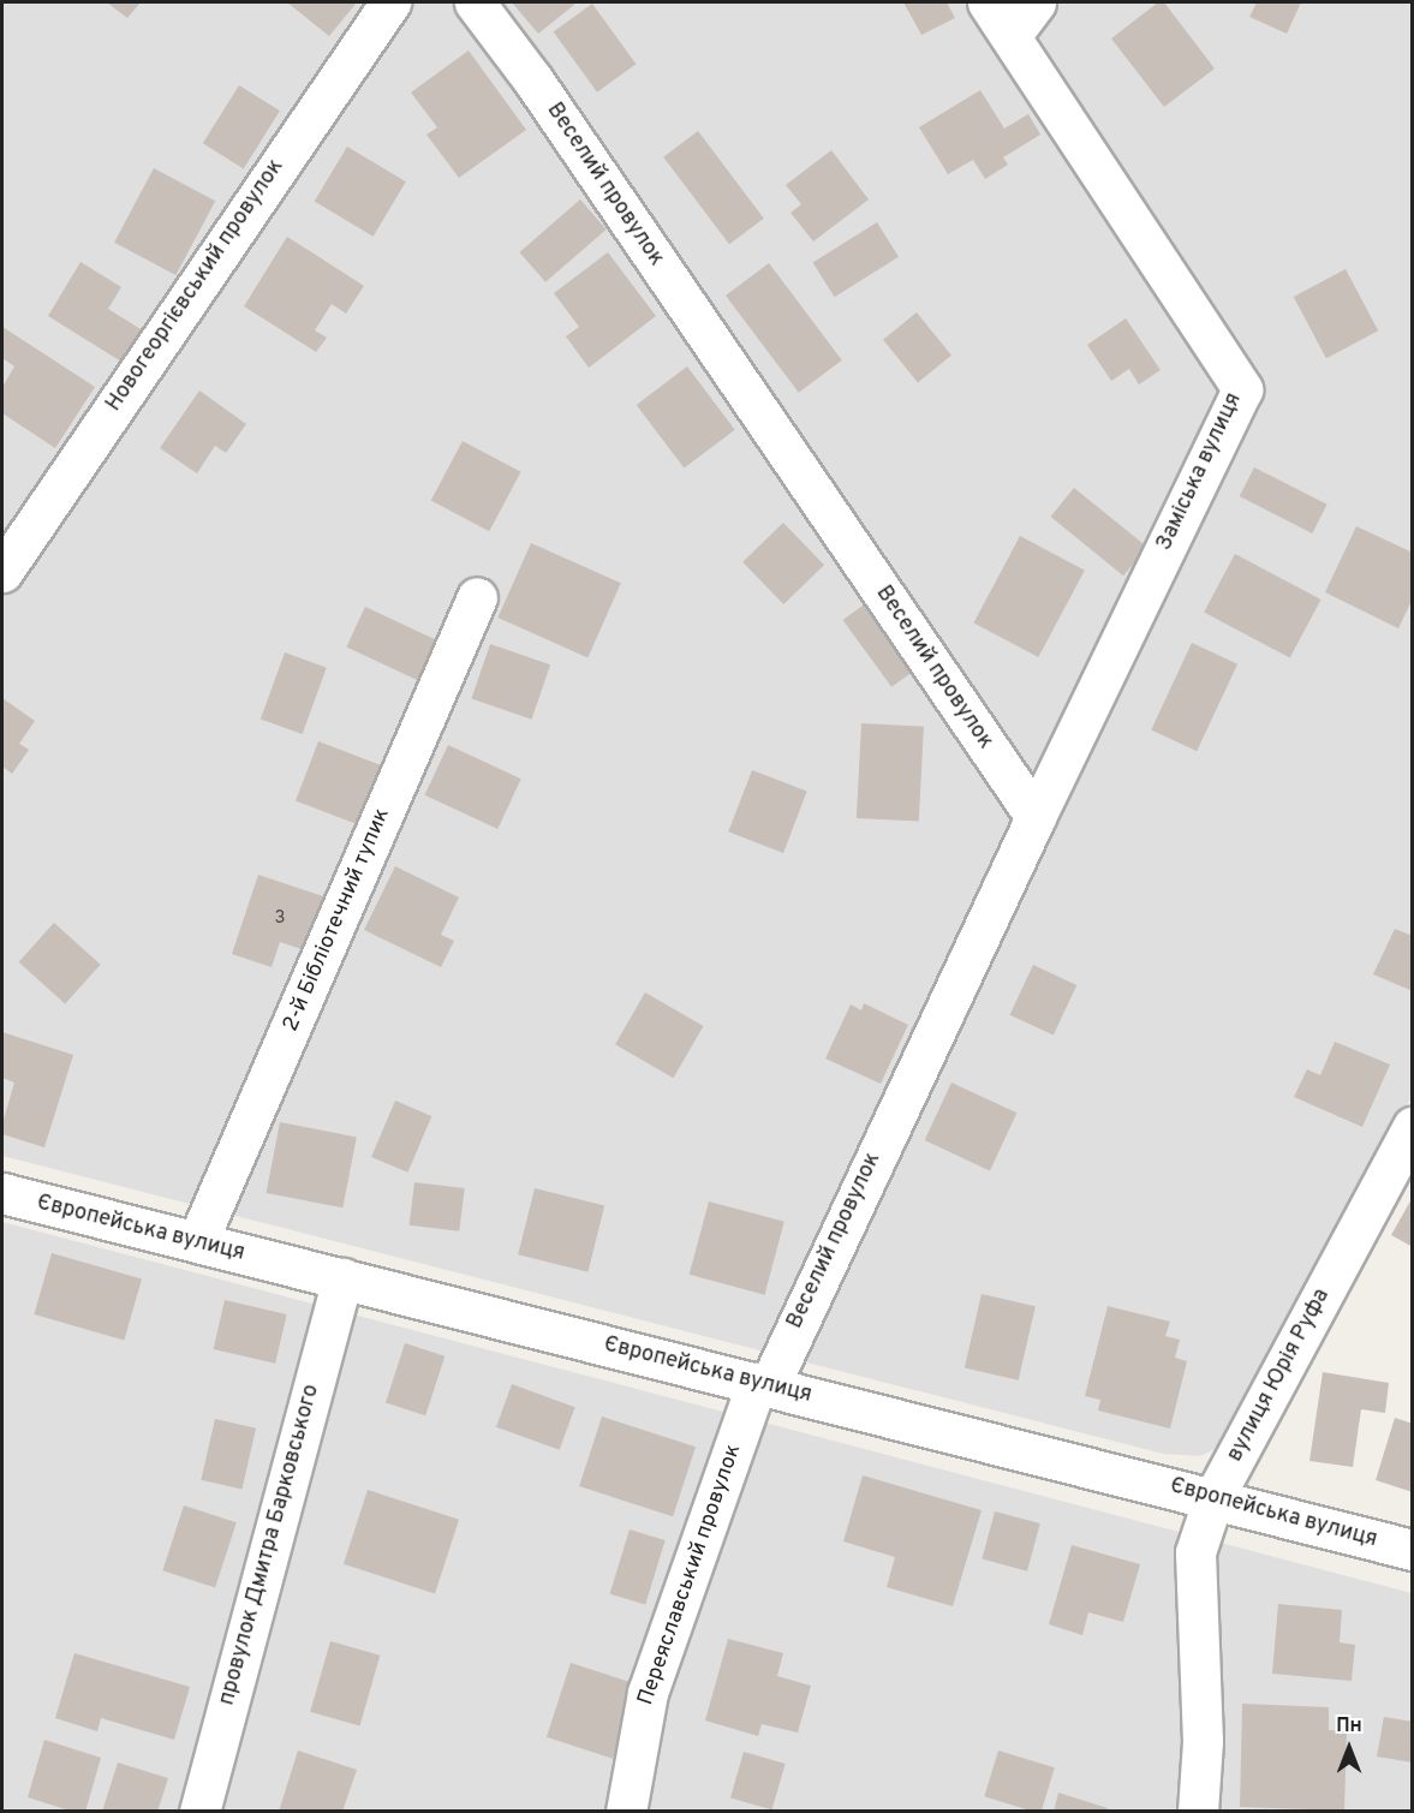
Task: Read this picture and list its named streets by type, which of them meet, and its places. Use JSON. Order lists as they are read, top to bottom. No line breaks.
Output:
{"streets":{"street":["Веселий провулок","Новогеоргієвський провулок","Заміська вулиця","2-й Бібліотечний тупик","Європейська вулиця","вулиця Юрія Руфа","провулок Дмитра Барковського","Переяславський провулок"]},"crossings":[["Веселий провулок","Заміська вулиця"],["Веселий провулок","Європейська вулиця"],["Веселий провулок","Переяславський провулок"],["2-й Бібліотечний тупик","Європейська вулиця"],["Європейська вулиця","вулиця Юрія Руфа"],["Європейська вулиця","провулок Дмитра Барковського"],["Європейська вулиця","Переяславський провулок"]],"house_numbers":["3"],"north":"top"}
